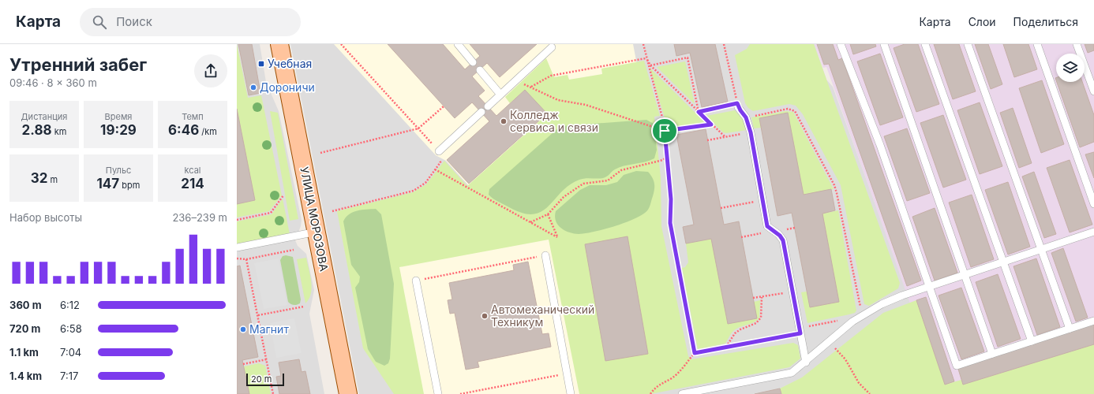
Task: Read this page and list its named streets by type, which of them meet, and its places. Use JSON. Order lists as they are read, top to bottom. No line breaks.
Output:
{"streets":{"main road":["УЛИЦА МОРОЗОВА"]},"places":{"transit":["Учебная"],"other":["Дороничи","Колледж сервиса и связи","Автомеханический Техникум","Магнит"]},"scale_bar":"20 m","page":{"header":"Карта","search":"Поиск","nav":["Карта","Слои","Поделиться"],"heading":["Утренний забег","09:46 · 8 × 360 m"],"stats":[["Дистанция","2.88 km"],["Время","19:29"],["Темп","6:46 /km"],["32 m"],["Пульс","147 bpm"],["kcal","214"]],"chart":["Набор высоты","236–239 m"],"list":[{"name":"360 m","note":"6:12"},{"name":"720 m","note":"6:58"},{"name":"1.1 km","note":"7:04"},{"name":"1.4 km","note":"7:17"}],"scale":"20 m"}}
